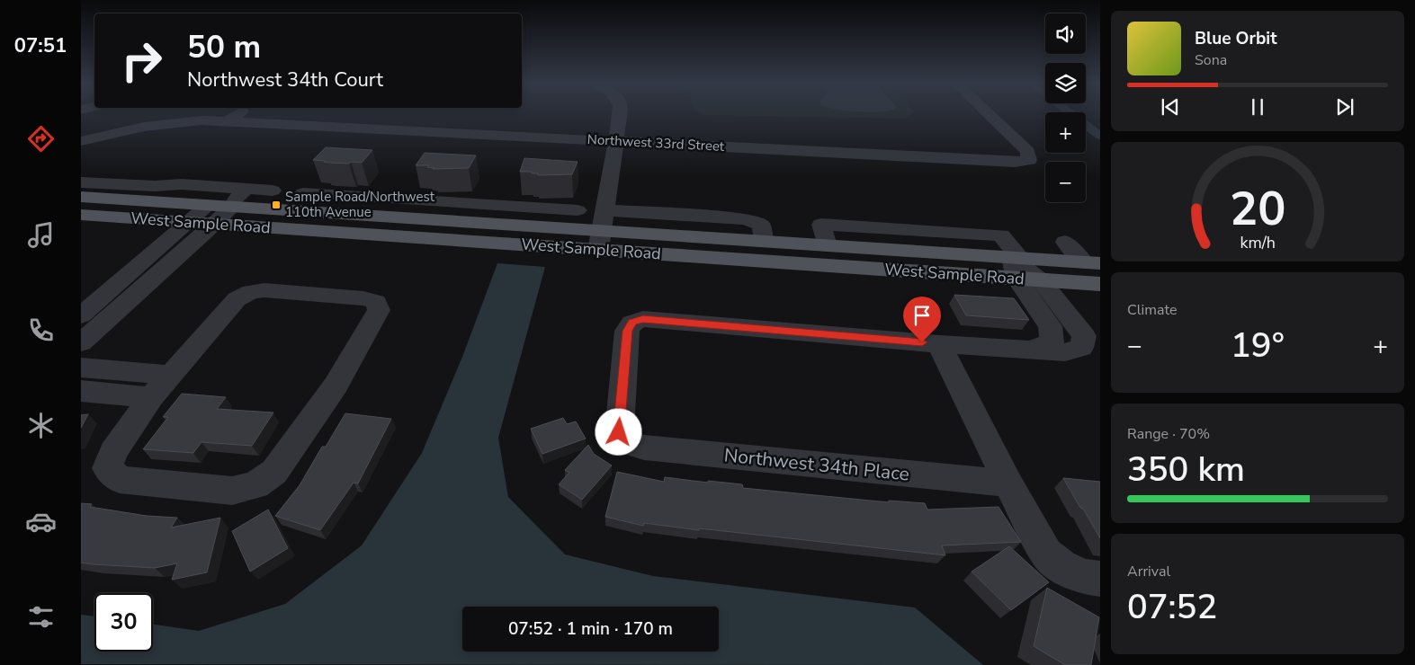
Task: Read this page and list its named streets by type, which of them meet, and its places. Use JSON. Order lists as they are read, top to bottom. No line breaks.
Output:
{"streets":{"main road":["West Sample Road"],"street":["Northwest 33rd Street","Northwest 34th Place"]},"places":{"transit":["Sample Road/Northwest 110th Avenue"]},"page":{"tabs":"07:51","map_buttons":["+","−"],"turn":["50 m","Northwest 34th Court"],"song":["Blue Orbit","Sona"],"tile":["Climate",["Range · 70%","350 km"],["Arrival","07:52"]],"heat":["−","19°","+"],"limit":"30","trip":"07:52 · 1 min · 170 m","gauge":["20","km/h"]}}
